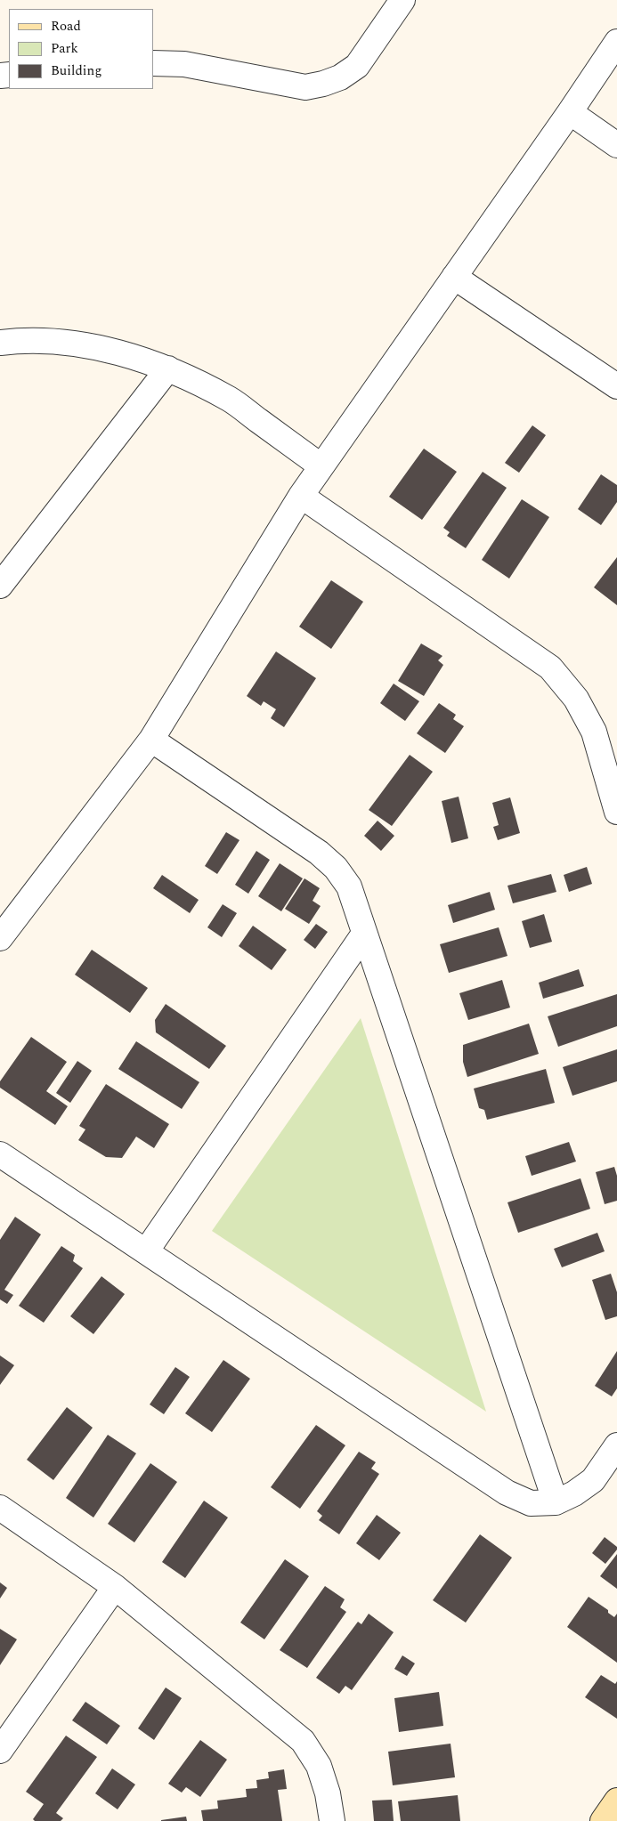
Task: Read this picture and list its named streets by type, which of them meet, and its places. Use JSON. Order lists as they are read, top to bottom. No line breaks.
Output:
{"legend":["Road","Park","Building"]}
